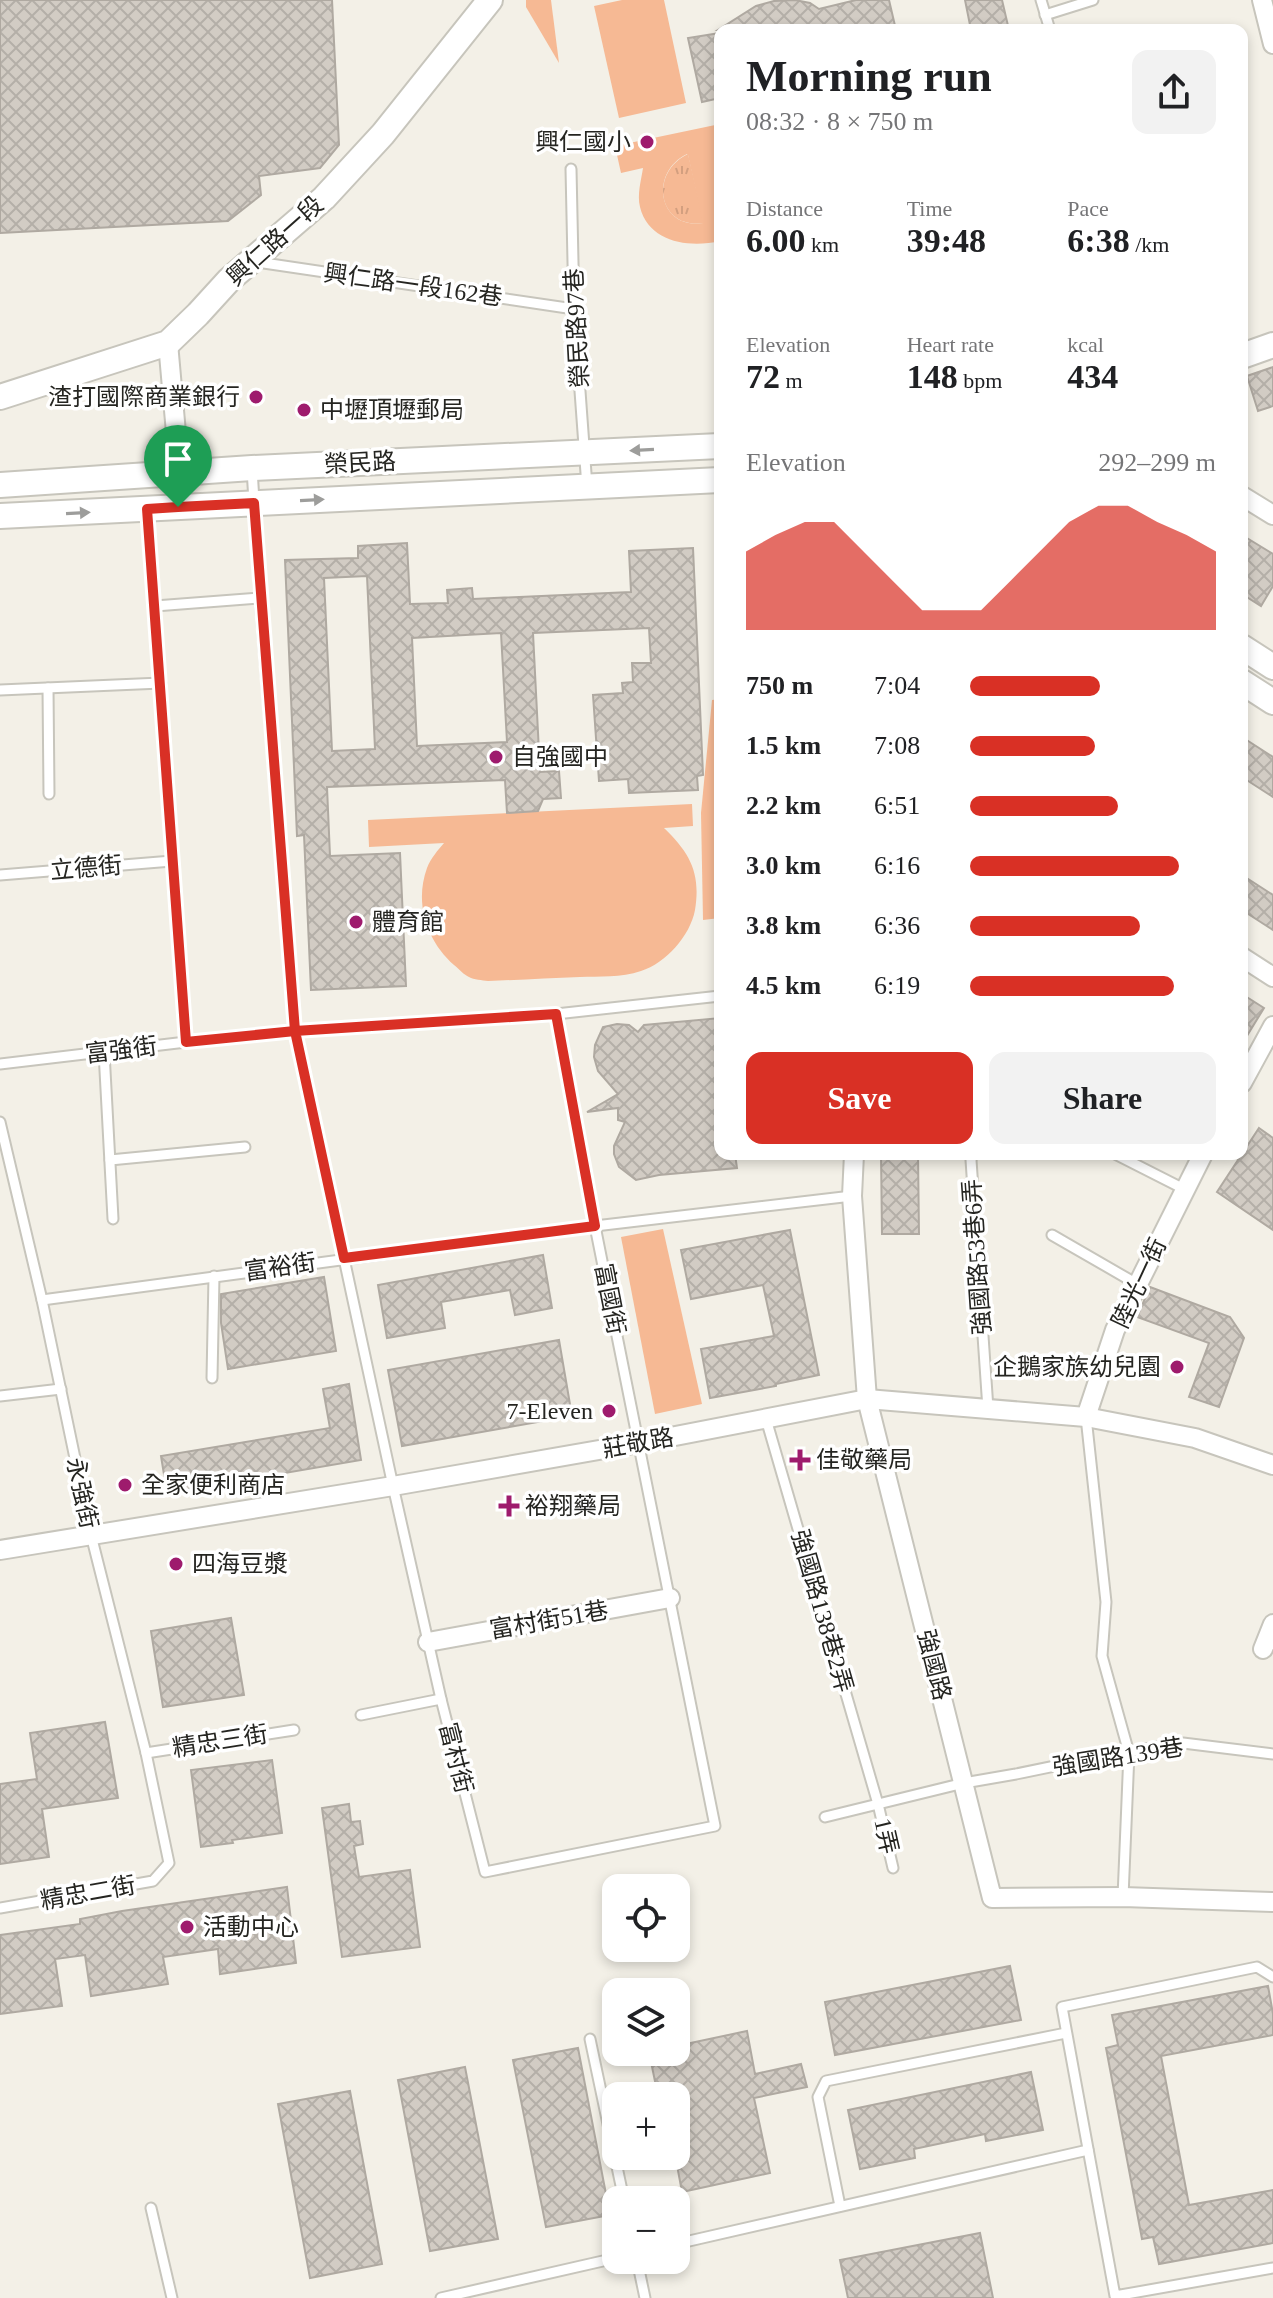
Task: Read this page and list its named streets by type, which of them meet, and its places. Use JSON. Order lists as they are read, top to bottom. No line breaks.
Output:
{"streets":{"street":["興仁路一段","榮民路","陸光一街","莊敬路","富村街51巷","強國路"],"lane":["興仁路一段162巷","榮民路97巷","立德街","富強街","強國路53巷6弄","富裕街","富國街","永強街","強國路138巷2弄","精忠三街","強國路139巷","富村街","1弄","精忠二街"]},"crossings":[["興仁路一段","興仁路一段162巷"],["興仁路一段162巷","榮民路97巷"],["榮民路97巷","榮民路"],["榮民路","富村街"],["富強街","富國街"],["富強街","富村街"],["強國路53巷6弄","莊敬路"],["富裕街","富國街"],["富裕街","永強街"],["富裕街","強國路"],["富裕街","富村街"],["陸光一街","莊敬路"],["富國街","莊敬路"],["富國街","富村街"],["莊敬路","永強街"],["莊敬路","強國路138巷2弄"],["莊敬路","強國路"],["莊敬路","富村街"],["永強街","精忠三街"],["永強街","精忠二街"],["強國路138巷2弄","強國路139巷"],["強國路138巷2弄","1弄"],["富村街51巷","富村街"],["強國路","強國路139巷"],["強國路139巷","1弄"]],"places":{"other":["興仁國小","渣打國際商業銀行","中壢頂壢郵局","自強國中","體育館","企鵝家族幼兒園","7-Eleven","全家便利商店","四海豆漿","活動中心"],"health":["佳敬藥局","裕翔藥局"]},"page":{"heading":["Morning run","08:32 · 8 × 750 m"],"stats":[["Distance","6.00 km"],["Time","39:48"],["Pace","6:38 /km"],["Elevation","72 m"],["Heart rate","148 bpm"],["kcal","434"]],"chart":["Elevation","292–299 m"],"list":[{"name":"750 m","note":"7:04"},{"name":"1.5 km","note":"7:08"},{"name":"2.2 km","note":"6:51"},{"name":"3.0 km","note":"6:16"},{"name":"3.8 km","note":"6:36"},{"name":"4.5 km","note":"6:19"}],"buttons":["Save","Share"],"map_buttons":["+","−"]}}
